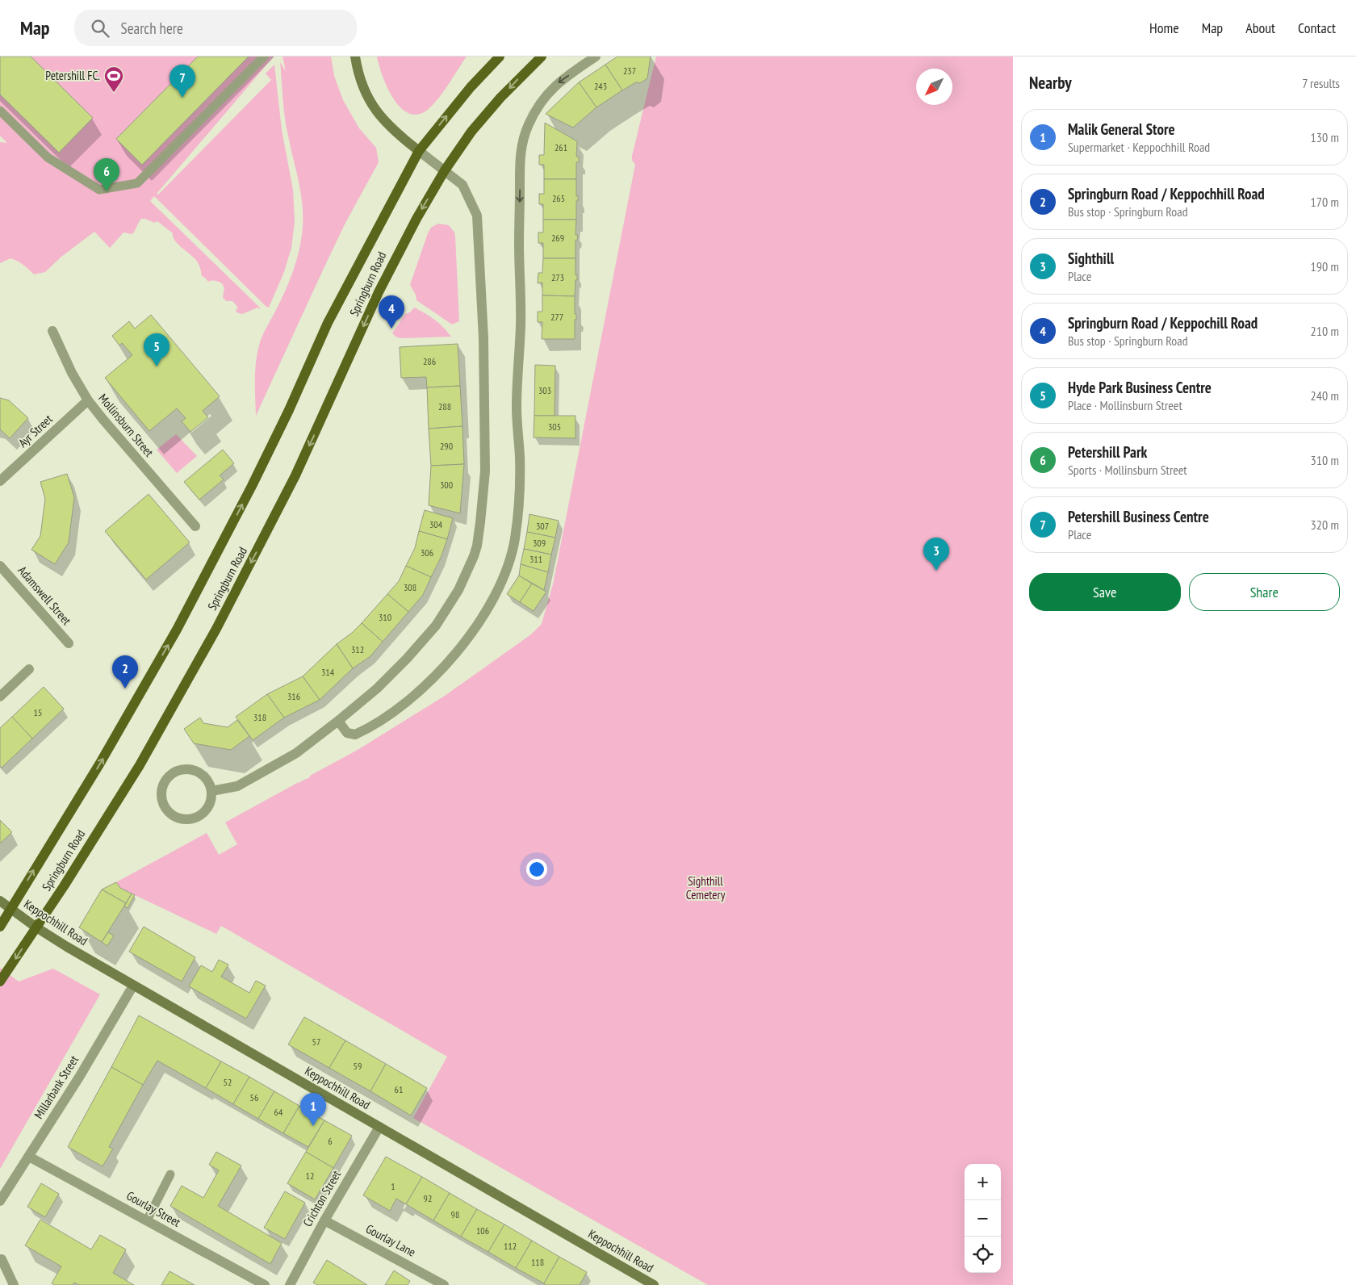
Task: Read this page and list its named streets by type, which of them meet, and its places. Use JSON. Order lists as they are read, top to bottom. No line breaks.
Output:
{"streets":{"main road":["Springburn Road"],"street":["Mollinsburn Street","Ayr Street","Adamswell Street","Keppochhill Road","Millarbank Street","Crichton Street","Gourlay Street","Gourlay Lane"]},"crossings":[["Springburn Road","Keppochhill Road"],["Mollinsburn Street","Ayr Street"],["Keppochhill Road","Millarbank Street"],["Keppochhill Road","Crichton Street"],["Millarbank Street","Gourlay Street"],["Crichton Street","Gourlay Lane"]],"parks":["Sighthill Cemetery"],"places":{"sports":["Petershill FC."]},"house_numbers":["237","243","261","265","269","273","277","286","303","288","305","290","300","304","307","309","306","311","308","310","312","314","316","15","318","57","59","52","61","56","64","6","12","1","92","98","106","112","118"],"north":"bottom left","page":{"header":"Map","search":"Search here","nav":["Home","Map","About","Contact"],"heading":["Nearby","7 results"],"pins":["7","6","4","5","3","2","1"],"list":[{"mark":"1","name":"Malik General Store","note":"Supermarket · Keppochhill Road","value":"130 m"},{"mark":"2","name":"Springburn Road / Keppochhill Road","note":"Bus stop · Springburn Road","value":"170 m"},{"mark":"3","name":"Sighthill","note":"Place","value":"190 m"},{"mark":"4","name":"Springburn Road / Keppochill Road","note":"Bus stop · Springburn Road","value":"210 m"},{"mark":"5","name":"Hyde Park Business Centre","note":"Place · Mollinsburn Street","value":"240 m"},{"mark":"6","name":"Petershill Park","note":"Sports · Mollinsburn Street","value":"310 m"},{"mark":"7","name":"Petershill Business Centre","note":"Place","value":"320 m"}],"buttons":["Save","Share"],"map_buttons":["+","−"]}}
